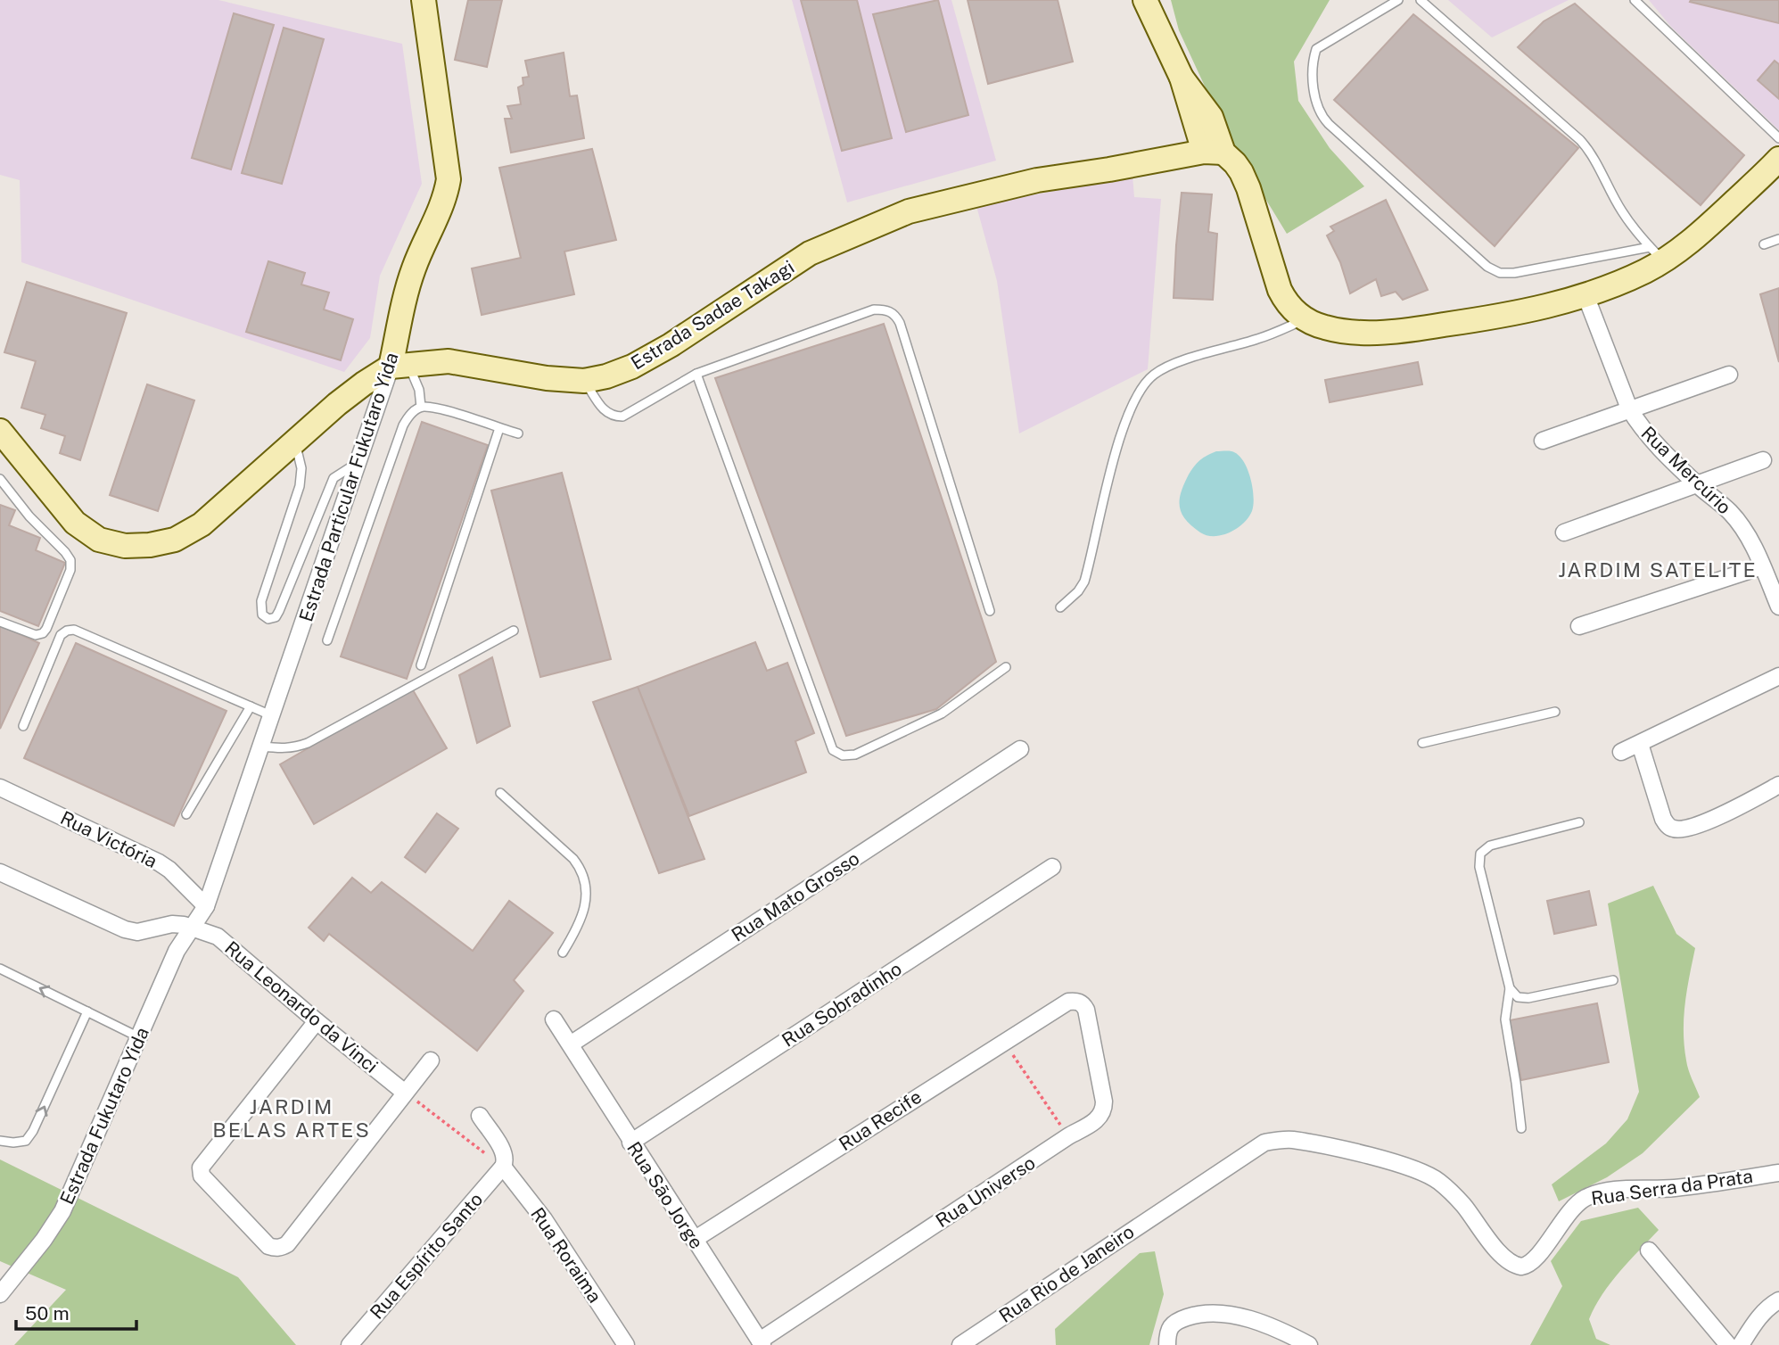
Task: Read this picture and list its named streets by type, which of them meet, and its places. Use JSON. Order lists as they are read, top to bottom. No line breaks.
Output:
{"streets":{"street":["Estrada Sadae Takagi","Rua Mercúrio","Estrada Particular Fukutaro Yida","Rua Victória","Rua Mato Grosso","Rua Sobradinho","Rua Leonardo da Vinci","Estrada Fukutaro Yida","Rua Recife","Rua Serra da Prata","Rua Universo","Rua São Jorge","Rua Roraima","Rua Espírito Santo","Rua Rio de Janeiro"]},"crossings":[["Estrada Sadae Takagi","Estrada Particular Fukutaro Yida"],["Estrada Particular Fukutaro Yida","Rua Victória"],["Estrada Particular Fukutaro Yida","Rua Leonardo da Vinci"],["Estrada Particular Fukutaro Yida","Estrada Fukutaro Yida"],["Rua Mato Grosso","Rua São Jorge"],["Rua Sobradinho","Rua São Jorge"],["Rua Leonardo da Vinci","Estrada Fukutaro Yida"],["Rua Recife","Rua Universo"],["Rua Recife","Rua São Jorge"],["Rua Serra da Prata","Rua Rio de Janeiro"],["Rua Universo","Rua São Jorge"],["Rua Roraima","Rua Espírito Santo"]],"districts":["JARDIM SATELITE","JARDIM BELAS ARTES"],"scale_bar":"50 m"}
